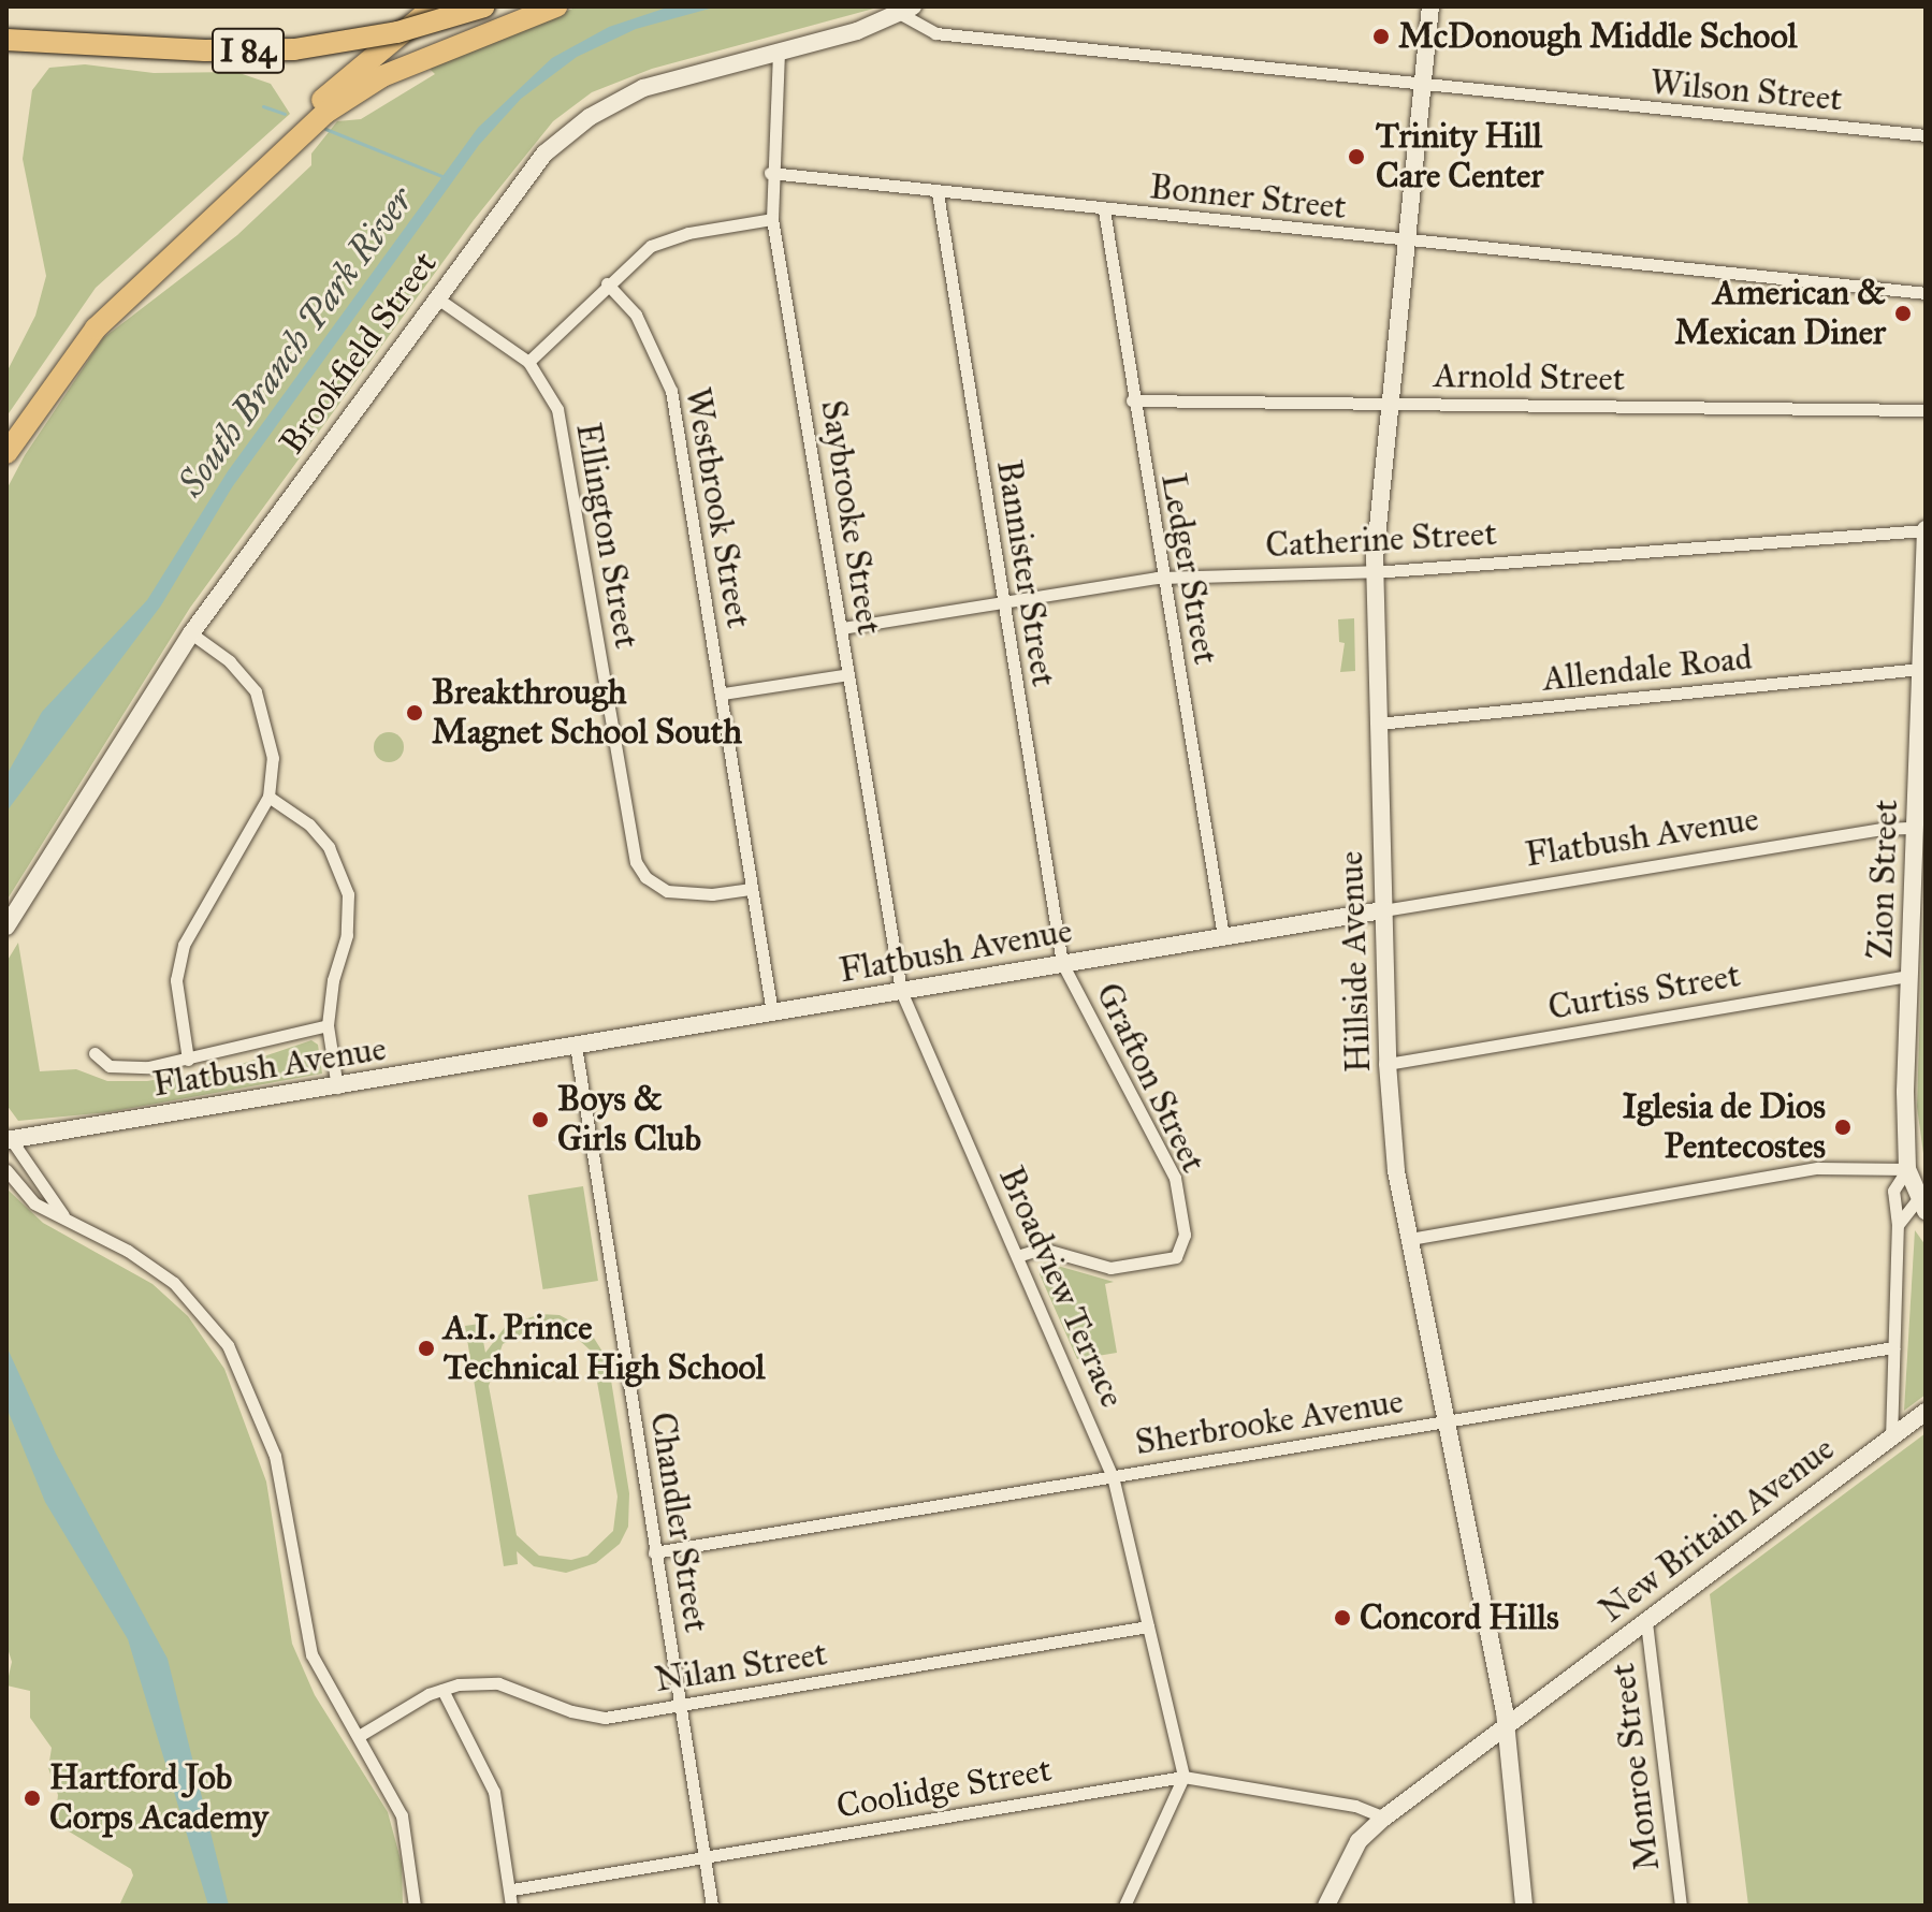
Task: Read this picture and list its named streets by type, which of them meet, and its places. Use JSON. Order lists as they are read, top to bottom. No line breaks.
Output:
{"streets":{"highway":["I 84"],"street":["Wilson Street","Bonner Street","Brookfield Street","Arnold Street","Westbrook Street","Saybrooke Street","Ellington Street","Catherine Street","Ledger Street","Bannister Street","Allendale Road","Flatbush Avenue","Zion Street","Hillside Avenue","Curtiss Street","Grafton Street","Broadview Terrace","Sherbrooke Avenue","Chandler Street","New Britain Avenue","Nilan Street","Monroe Street","Coolidge Street"]},"crossings":[["Wilson Street","Brookfield Street"],["Wilson Street","Hillside Avenue"],["Bonner Street","Saybrooke Street"],["Bonner Street","Ledger Street"],["Bonner Street","Bannister Street"],["Bonner Street","Hillside Avenue"],["Brookfield Street","Saybrooke Street"],["Brookfield Street","Ellington Street"],["Arnold Street","Ledger Street"],["Arnold Street","Hillside Avenue"],["Westbrook Street","Ellington Street"],["Westbrook Street","Flatbush Avenue"],["Saybrooke Street","Catherine Street"],["Saybrooke Street","Flatbush Avenue"],["Saybrooke Street","Broadview Terrace"],["Catherine Street","Ledger Street"],["Catherine Street","Bannister Street"],["Catherine Street","Zion Street"],["Catherine Street","Hillside Avenue"],["Ledger Street","Flatbush Avenue"],["Bannister Street","Flatbush Avenue"],["Bannister Street","Grafton Street"],["Allendale Road","Zion Street"],["Allendale Road","Hillside Avenue"],["Flatbush Avenue","Zion Street"],["Flatbush Avenue","Hillside Avenue"],["Flatbush Avenue","Grafton Street"],["Flatbush Avenue","Broadview Terrace"],["Flatbush Avenue","Chandler Street"],["Zion Street","Curtiss Street"],["Zion Street","Sherbrooke Avenue"],["Zion Street","New Britain Avenue"],["Hillside Avenue","Curtiss Street"],["Hillside Avenue","Sherbrooke Avenue"],["Hillside Avenue","New Britain Avenue"],["Grafton Street","Broadview Terrace"],["Broadview Terrace","Sherbrooke Avenue"],["Broadview Terrace","Nilan Street"],["Broadview Terrace","Coolidge Street"],["Sherbrooke Avenue","Chandler Street"],["Chandler Street","Nilan Street"],["Chandler Street","Coolidge Street"],["New Britain Avenue","Monroe Street"],["New Britain Avenue","Coolidge Street"]],"water":["South Branch Park River"],"places":["McDonough Middle School","Trinity Hill Care Center","American & Mexican Diner","Breakthrough Magnet School South","Boys & Girls Club","Iglesia de Dios Pentecostes","A.I. Prince Technical High School","Concord Hills","Hartford Job Corps Academy"]}
